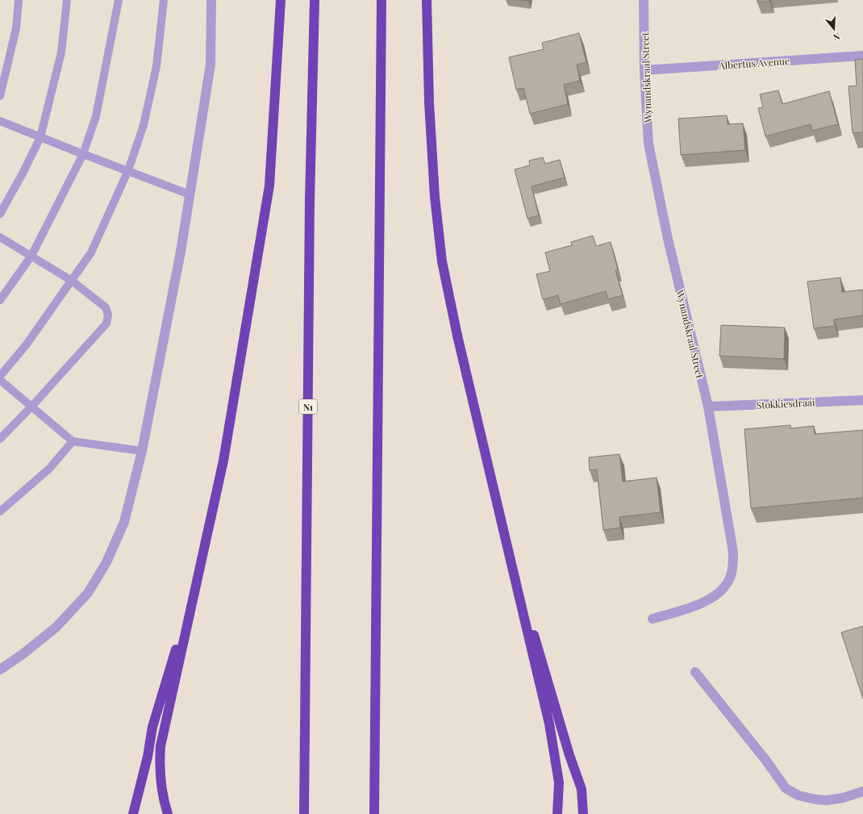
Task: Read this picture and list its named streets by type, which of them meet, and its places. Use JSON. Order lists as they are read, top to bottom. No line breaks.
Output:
{"streets":{"highway":["N1"],"street":["Albertus Avenue","Wynandskraal Street","Stokkiesdraai"]},"crossings":[["Albertus Avenue","Wynandskraal Street"],["Wynandskraal Street","Stokkiesdraai"]],"north":"bottom"}
